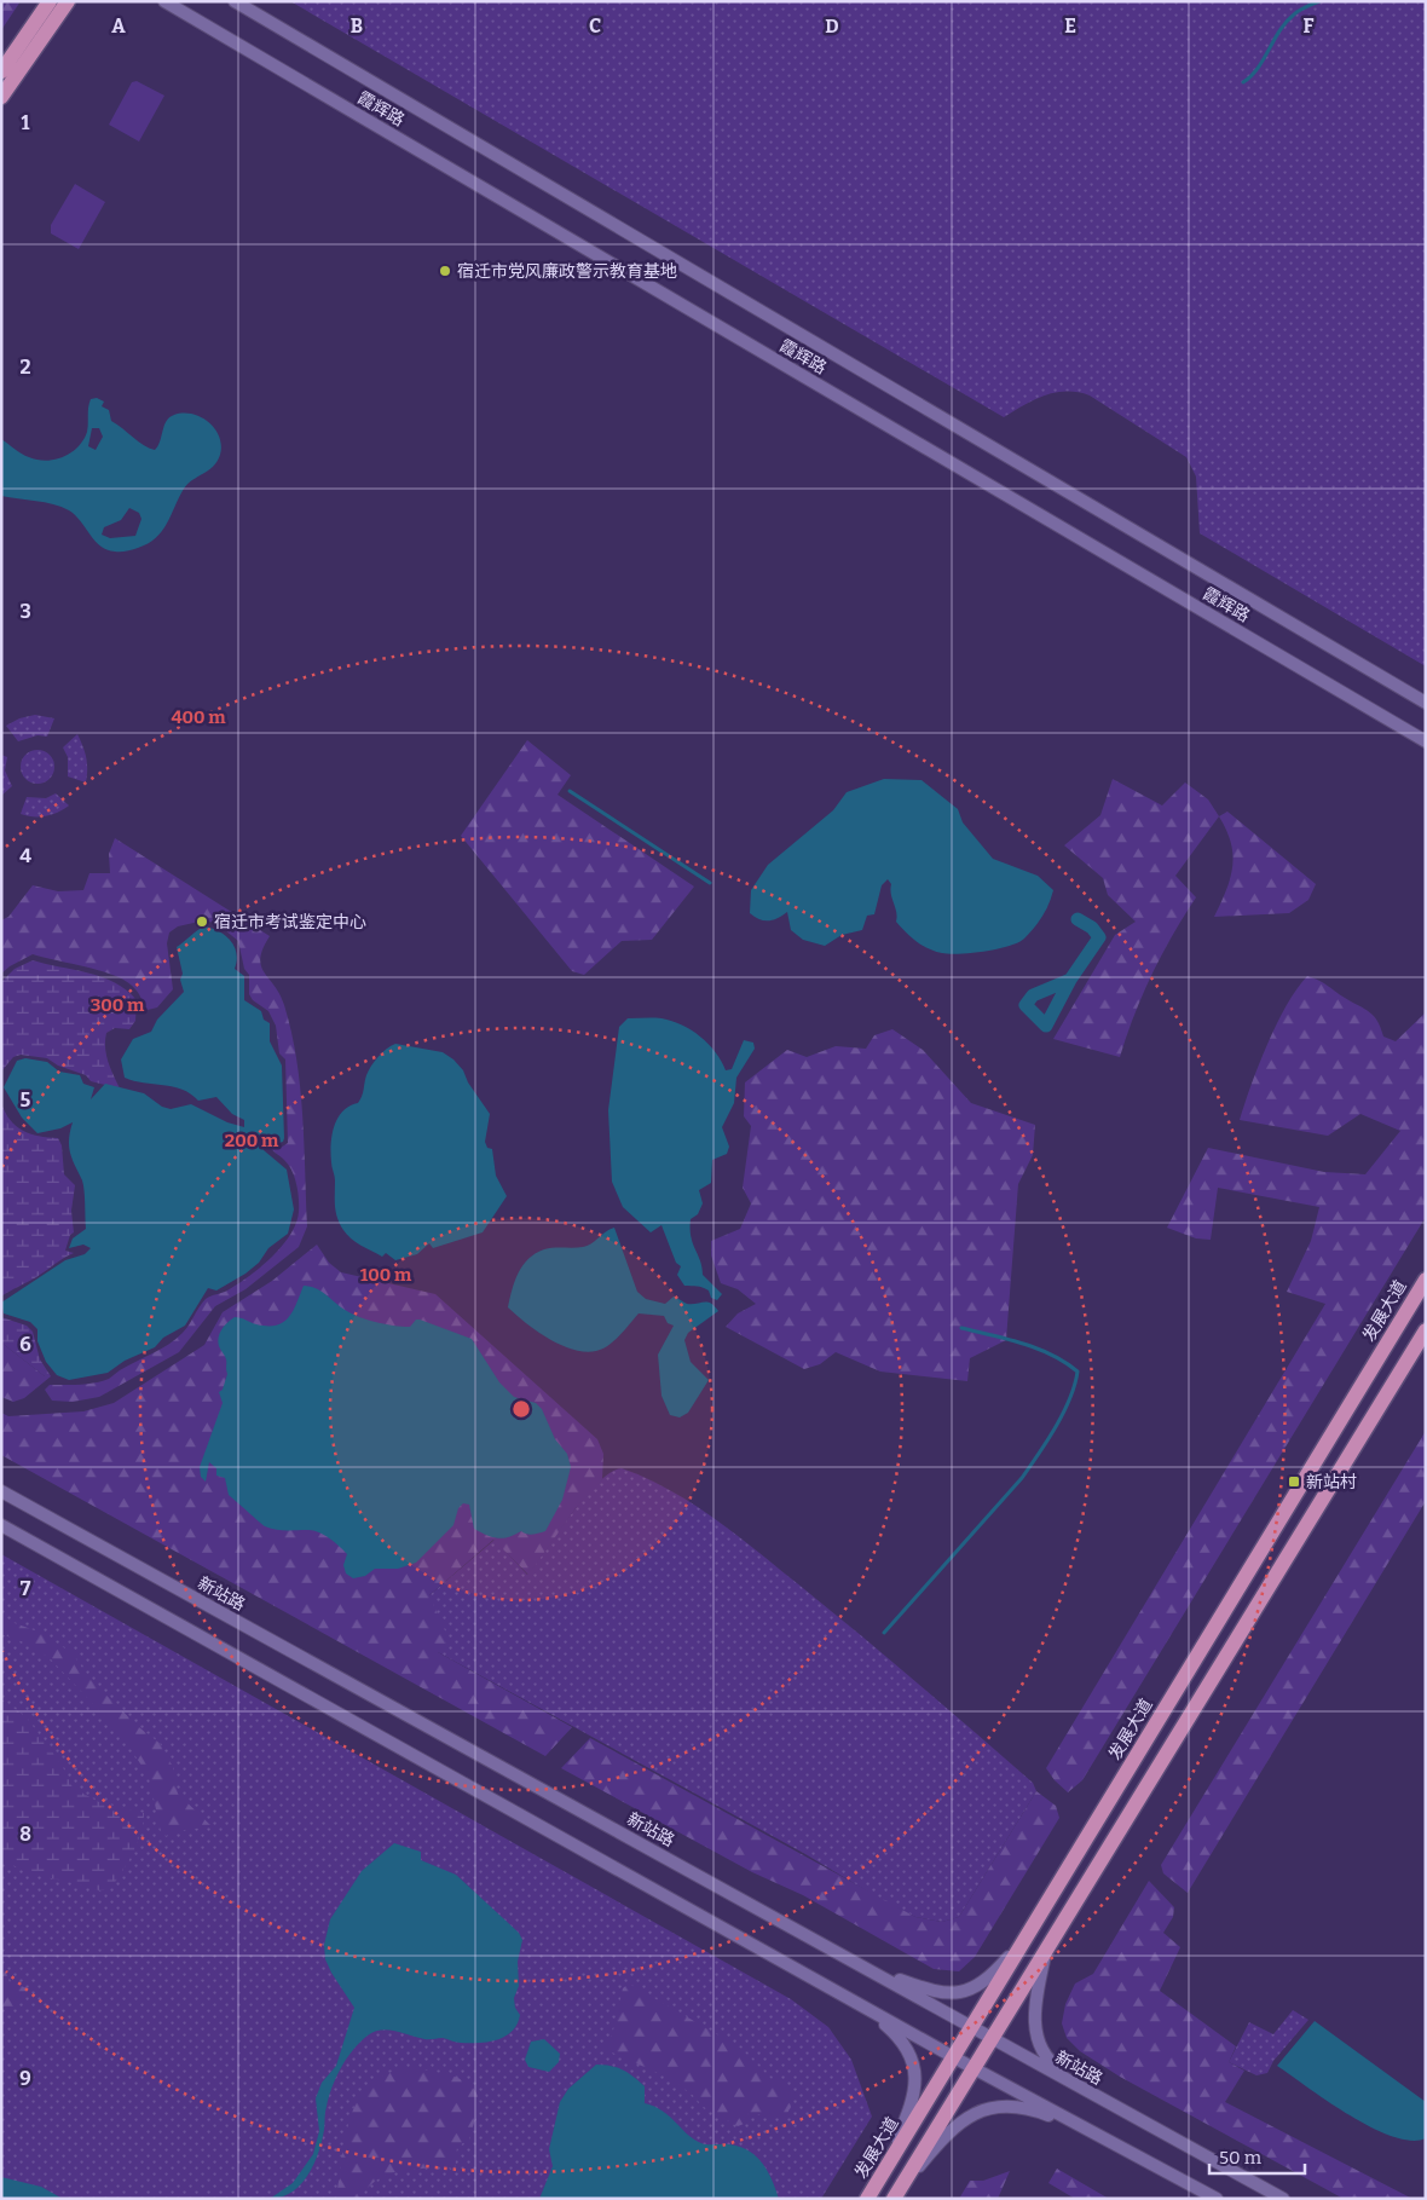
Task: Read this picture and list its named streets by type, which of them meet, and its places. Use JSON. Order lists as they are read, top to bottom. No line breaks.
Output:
{"streets":{"main road":["发展大道"],"street":["霞辉路","新站路"]},"crossings":[["发展大道","新站路"]],"places":{"other":["宿迁市党风廉政警示教育基地","宿迁市考试鉴定中心"],"transit":["新站村"]},"scale_bar":"50 m","grid":{"columns":["A","B","C","D","E","F"],"rows":["1","2","3","4","5","6","7","8","9"]},"rings":["400 m","300 m","200 m","100 m"]}
